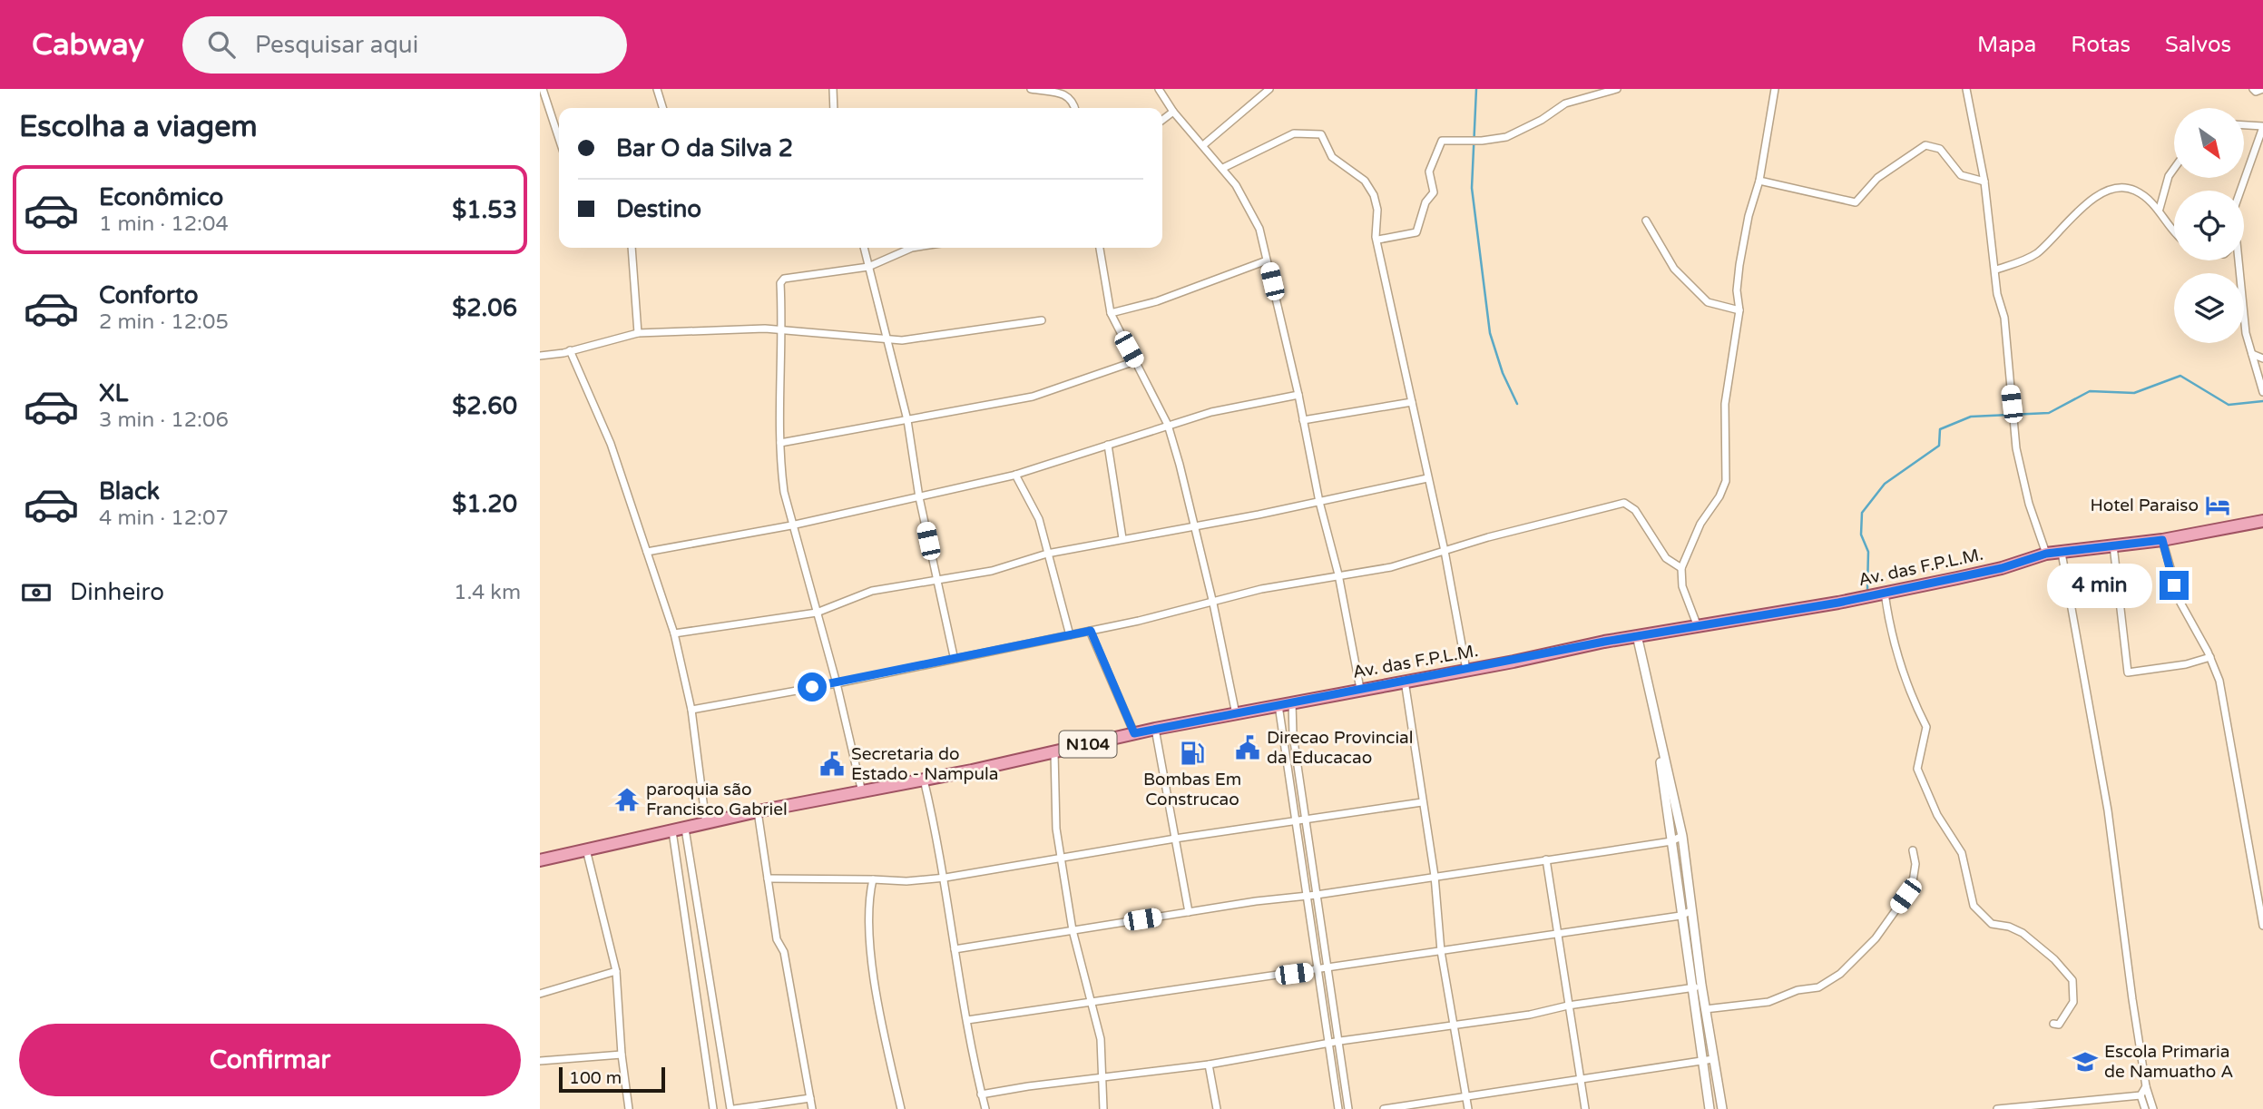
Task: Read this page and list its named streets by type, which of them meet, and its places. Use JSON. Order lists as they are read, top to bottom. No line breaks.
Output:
{"streets":{"main road":["Av. das F.P.L.M.","N104"]},"places":{"hotel":["Hotel Paraiso"],"public building":["Direcao Provincial da Educacao","Secretaria do Estado - Nampula"],"fuel station":["Bombas Em Construcao"],"temple":["paroquia são Francisco Gabriel"],"school or university":["Escola Primaria de Namuatho A"]},"scale_bar":"100 m","north":"bottom right","page":{"header":"Cabway","search":"Pesquisar aqui","nav":["Mapa","Rotas","Salvos"],"heading":"Escolha a viagem","banner":["Bar O da Silva 2","Destino"],"list":[{"name":"Econômico","note":"1 min · 12:04","value":"$1.53"},{"name":"Conforto","note":"2 min · 12:05","value":"$2.06"},{"name":"XL","note":"3 min · 12:06","value":"$2.60"},{"name":"Black","note":"4 min · 12:07","value":"$1.20"}],"pay":["Dinheiro","1.4 km"],"bubble":"4 min","buttons":"Confirmar","scale":"100 m"}}
